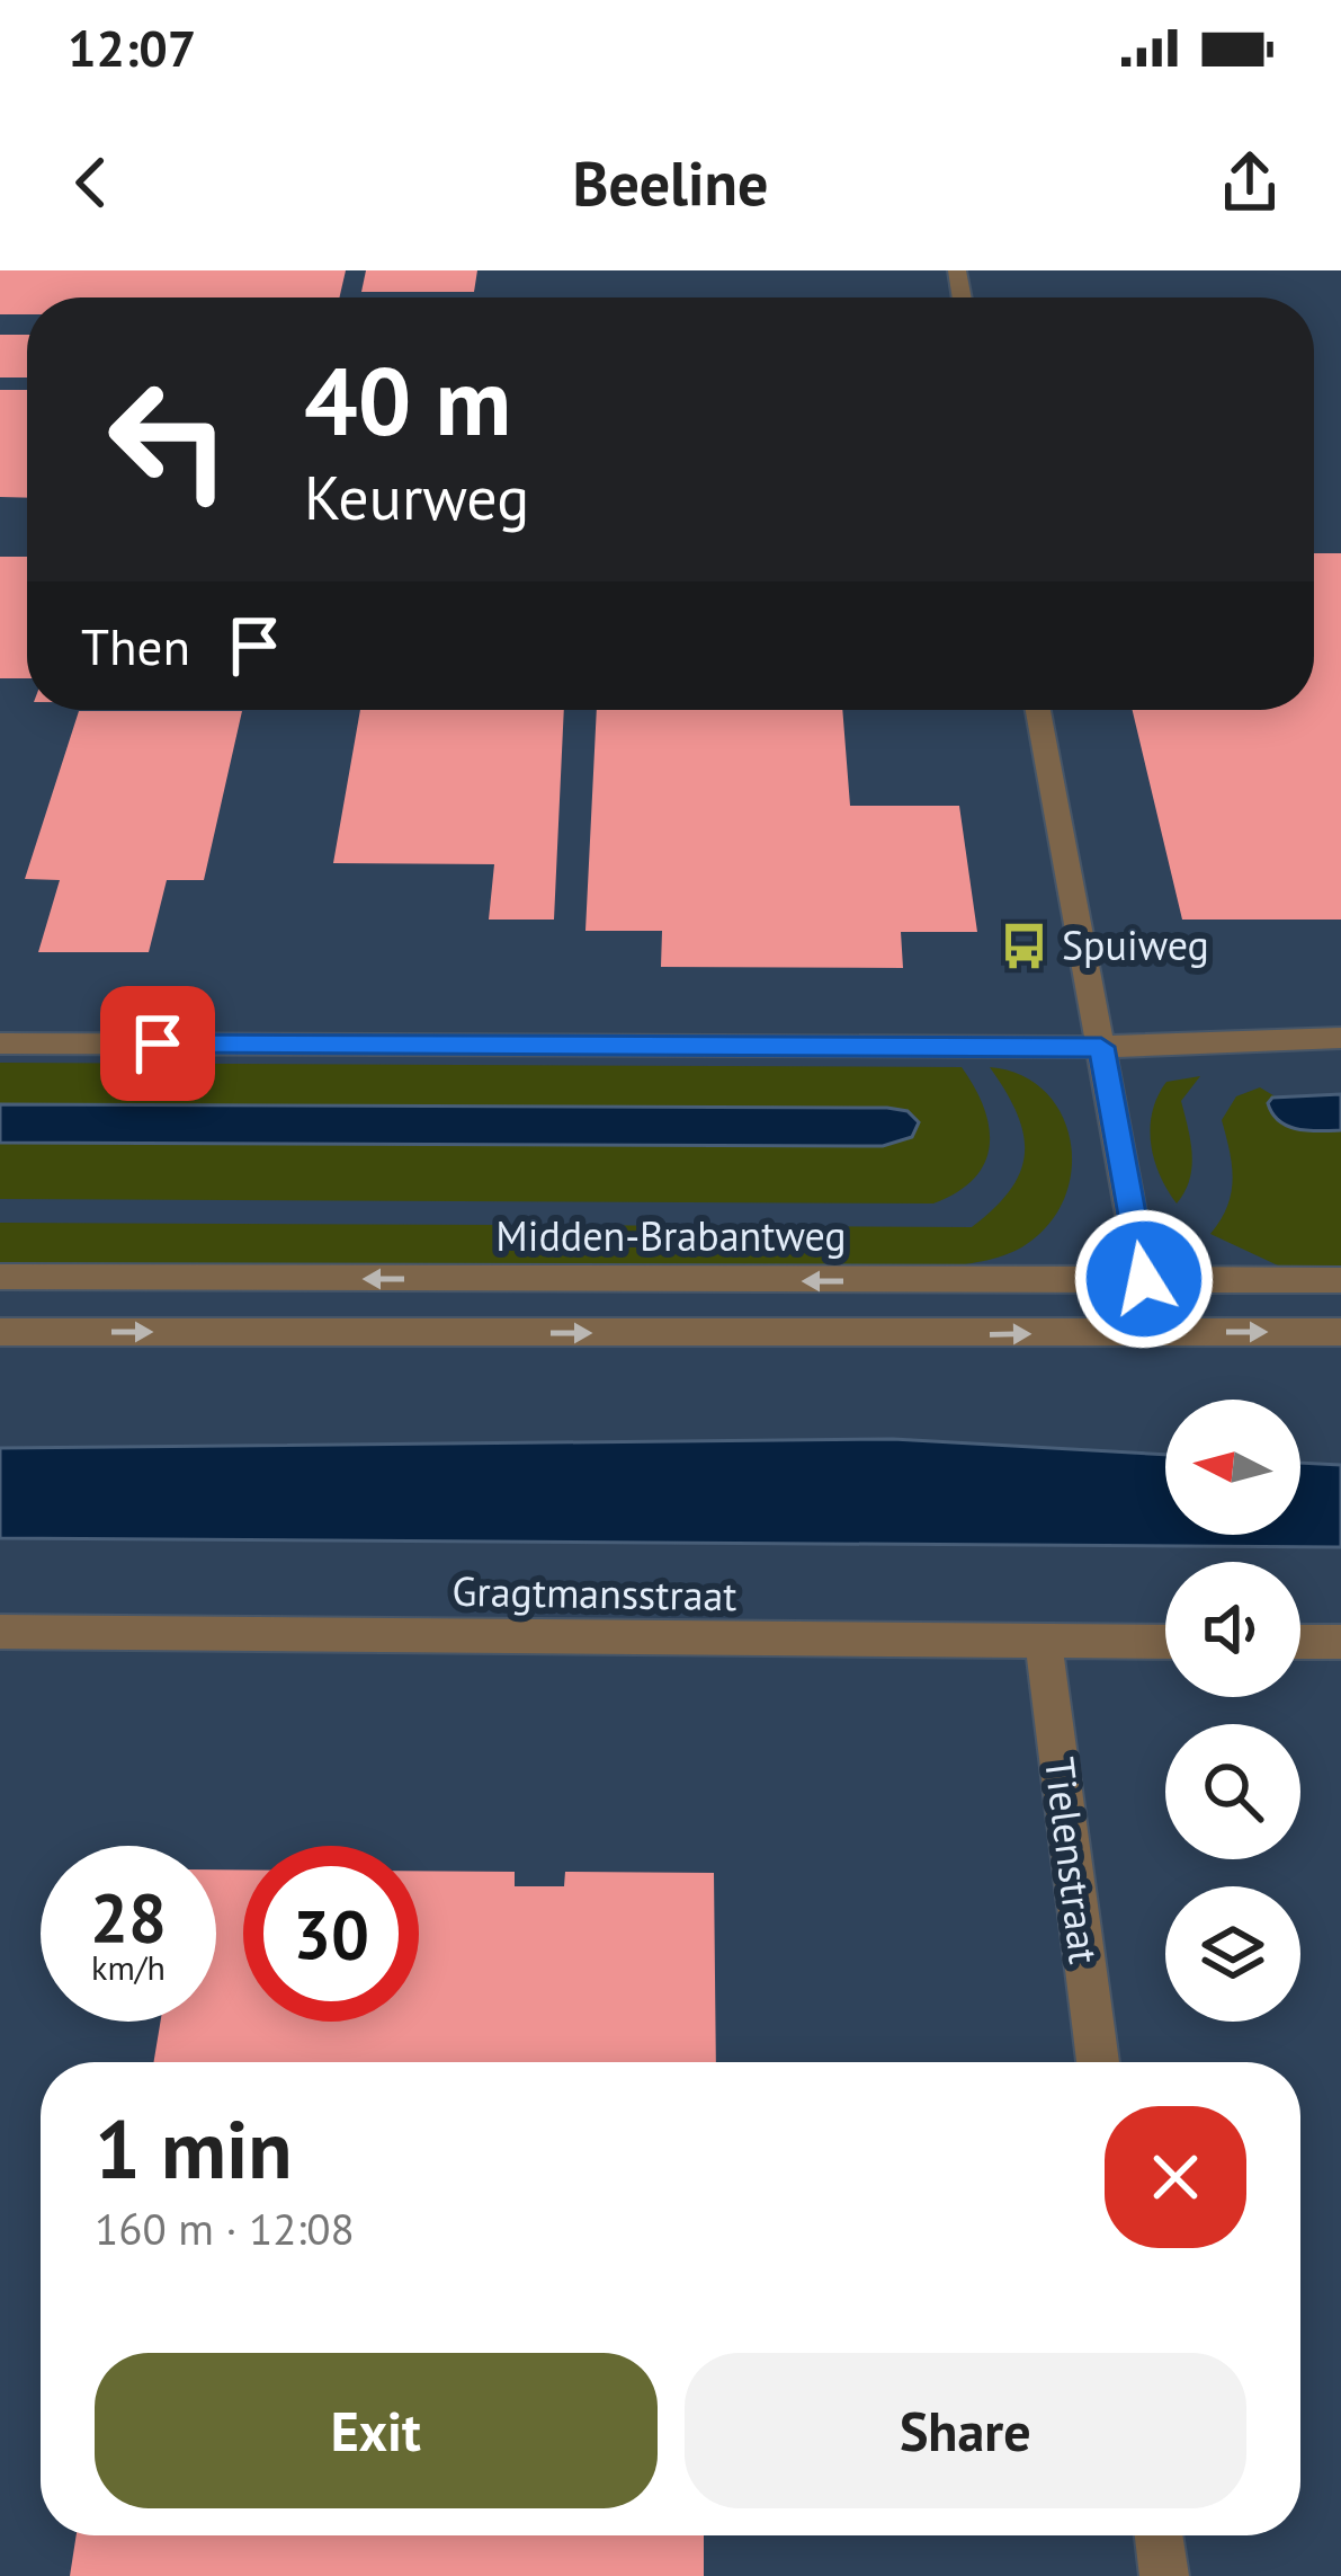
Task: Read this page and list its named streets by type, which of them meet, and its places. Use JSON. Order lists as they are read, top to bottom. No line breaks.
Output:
{"streets":{"street":["Midden-Brabantweg","Gragtmansstraat","Tielenstraat"]},"crossings":[["Gragtmansstraat","Tielenstraat"]],"places":{"bus stop":["Spuiweg"]},"north":"left","page":{"status":"12:07","header":"Beeline","turn":["40 m","Keurweg"],"then":"Then","speed":"28 km/h","limit":"30","heading":["1 min","160 m · 12:08"],"buttons":["Exit","Share"]}}
